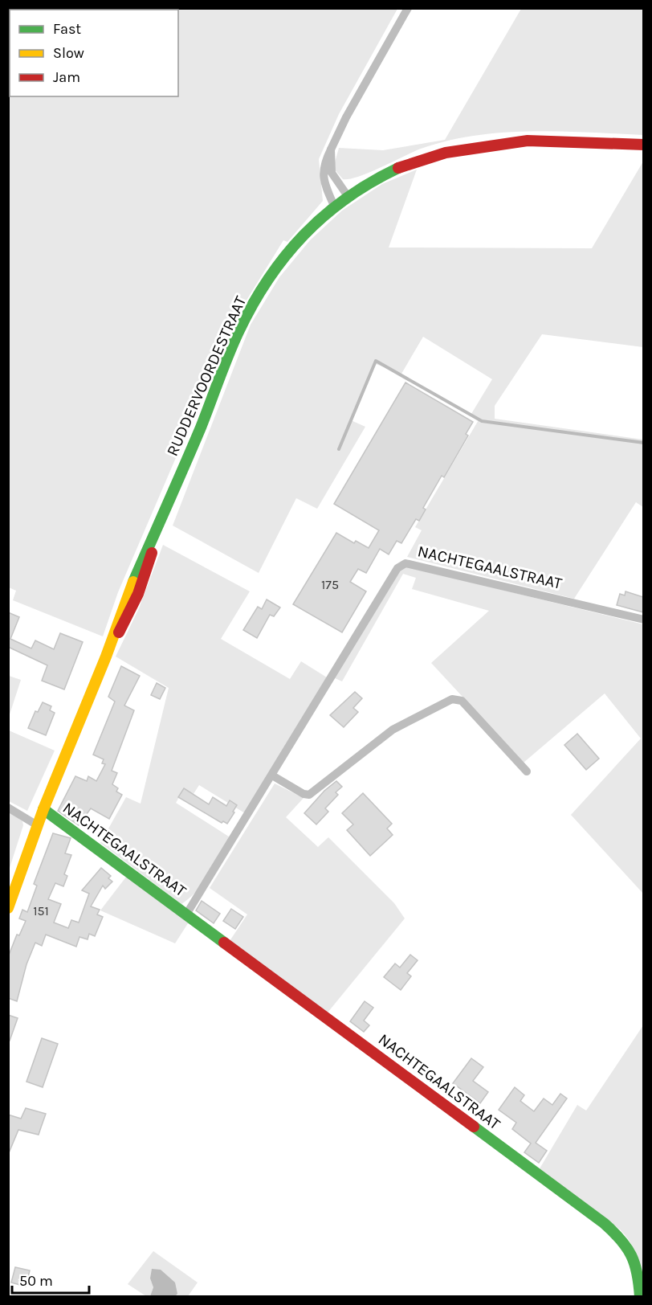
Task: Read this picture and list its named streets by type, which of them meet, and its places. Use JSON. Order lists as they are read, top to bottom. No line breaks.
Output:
{"streets":{"street":["RUDDERVOORDESTRAAT","NACHTEGAALSTRAAT"]},"crossings":[["RUDDERVOORDESTRAAT","NACHTEGAALSTRAAT"]],"house_numbers":["175","151"],"legend":["Fast","Slow","Jam"],"scale_bar":"50 m"}
